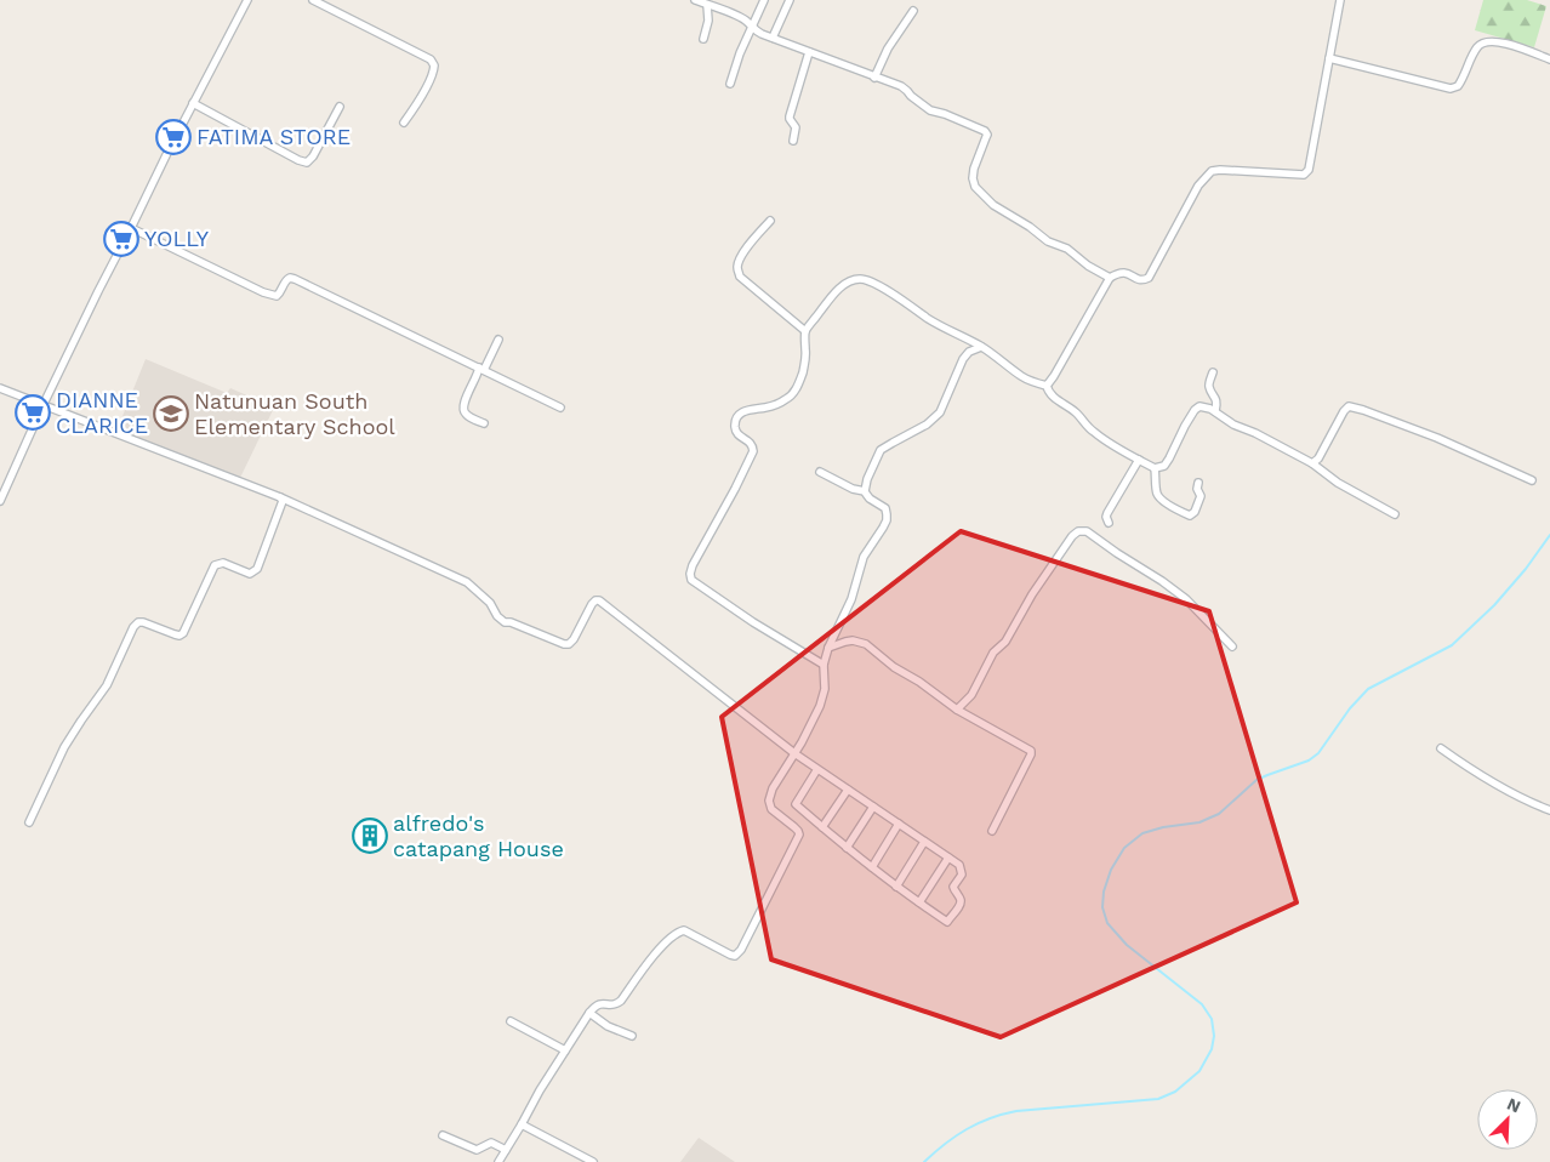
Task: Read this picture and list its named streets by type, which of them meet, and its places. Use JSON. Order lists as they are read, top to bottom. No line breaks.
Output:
{"places":{"supermarket":["FATIMA STORE","YOLLY","DIANNE CLARICE"],"school or university":["Natunuan South Elementary School"],"building":["alfredo's catapang House"]},"north":"top right"}
